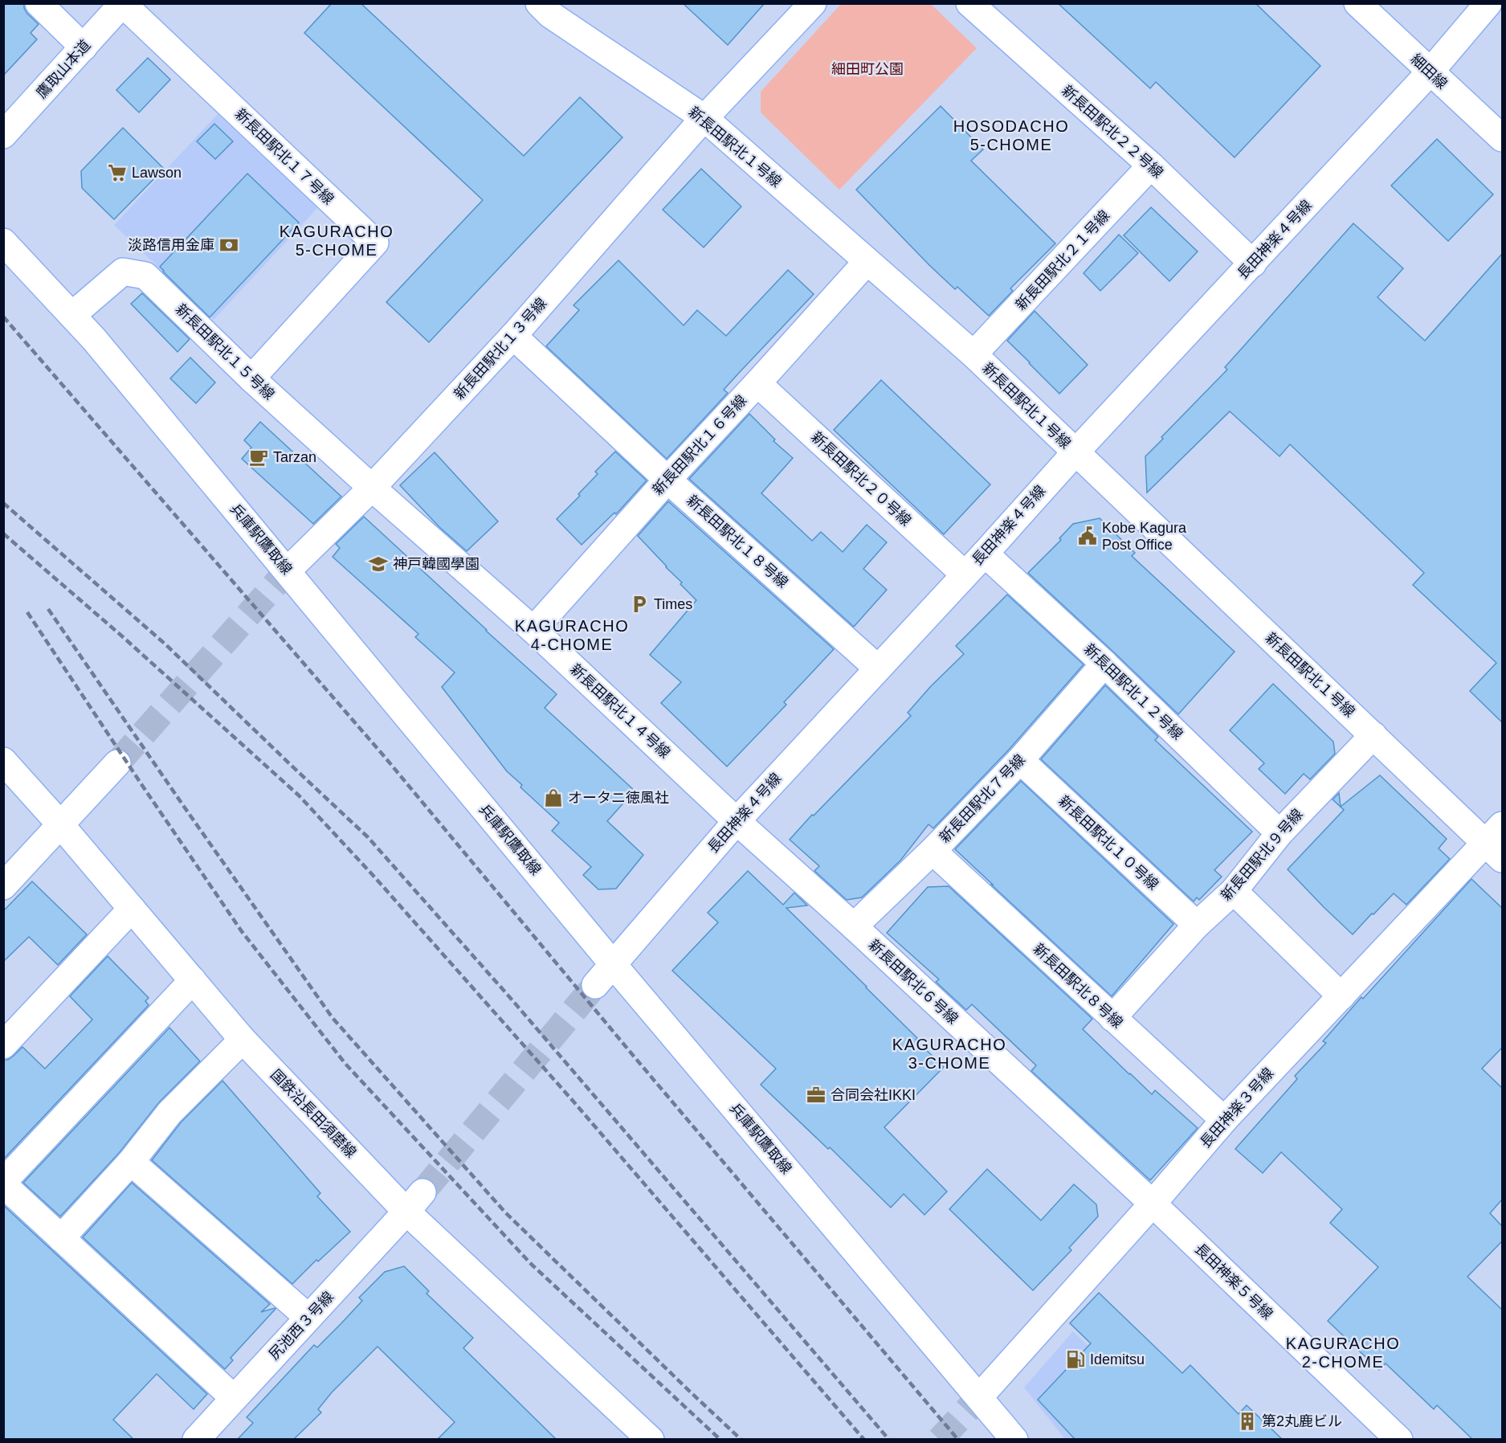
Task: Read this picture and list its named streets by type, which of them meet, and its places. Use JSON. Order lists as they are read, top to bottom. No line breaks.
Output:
{"streets":{"street":["鷹取山本道","細田線","新長田駅北２２号線","新長田駅北１号線","新長田駅北１７号線","長田神楽４号線","新長田駅北２１号線","新長田駅北１３号線","新長田駅北１５号線","新長田駅北１６号線","新長田駅北２０号線","兵庫駅鷹取線","新長田駅北１８号線","新長田駅北１２号線","新長田駅北１４号線","新長田駅北７号線","新長田駅北１０号線","新長田駅北９号線","新長田駅北６号線","新長田駅北８号線","長田神楽３号線","国鉄沿長田須磨線","長田神楽５号線","尻池西３号線"]},"crossings":[["鷹取山本道","新長田駅北１７号線"],["細田線","長田神楽４号線"],["新長田駅北２２号線","長田神楽４号線"],["新長田駅北２２号線","新長田駅北２１号線"],["新長田駅北１号線","長田神楽４号線"],["新長田駅北１号線","新長田駅北２１号線"],["新長田駅北１号線","新長田駅北１３号線"],["新長田駅北１号線","新長田駅北１６号線"],["新長田駅北１号線","新長田駅北９号線"],["新長田駅北１号線","長田神楽３号線"],["新長田駅北１７号線","新長田駅北１５号線"],["長田神楽４号線","新長田駅北２０号線"],["長田神楽４号線","兵庫駅鷹取線"],["長田神楽４号線","新長田駅北１８号線"],["長田神楽４号線","新長田駅北１２号線"],["長田神楽４号線","新長田駅北１４号線"],["長田神楽４号線","新長田駅北６号線"],["新長田駅北１３号線","新長田駅北１５号線"],["新長田駅北１３号線","兵庫駅鷹取線"],["新長田駅北１３号線","新長田駅北１８号線"],["新長田駅北１３号線","新長田駅北１４号線"],["新長田駅北１５号線","兵庫駅鷹取線"],["新長田駅北１５号線","新長田駅北１４号線"],["新長田駅北１６号線","新長田駅北２０号線"],["新長田駅北１６号線","新長田駅北１８号線"],["新長田駅北１６号線","新長田駅北１４号線"],["兵庫駅鷹取線","長田神楽３号線"],["新長田駅北１２号線","新長田駅北７号線"],["新長田駅北１２号線","新長田駅北９号線"],["新長田駅北１４号線","新長田駅北６号線"],["新長田駅北７号線","新長田駅北１０号線"],["新長田駅北７号線","新長田駅北６号線"],["新長田駅北７号線","新長田駅北８号線"],["新長田駅北１０号線","新長田駅北９号線"],["新長田駅北９号線","新長田駅北８号線"],["新長田駅北６号線","長田神楽３号線"],["新長田駅北６号線","長田神楽５号線"],["新長田駅北８号線","長田神楽３号線"],["長田神楽３号線","長田神楽５号線"],["国鉄沿長田須磨線","尻池西３号線"]],"districts":["HOSODACHO 5-CHOME","KAGURACHO 5-CHOME","KAGURACHO 4-CHOME","KAGURACHO 3-CHOME","KAGURACHO 2-CHOME"],"parks":["細田町公園"],"places":{"supermarket":["Lawson"],"bank":["淡路信用金庫"],"cafe":["Tarzan"],"public building":["Kobe Kagura Post Office"],"school or university":["神戸韓國學園"],"parking":["Times"],"shop":["オータニ徳風社"],"office":["合同会社IKKI"],"fuel station":["Idemitsu"],"building":["第2丸鹿ビル"]}}
